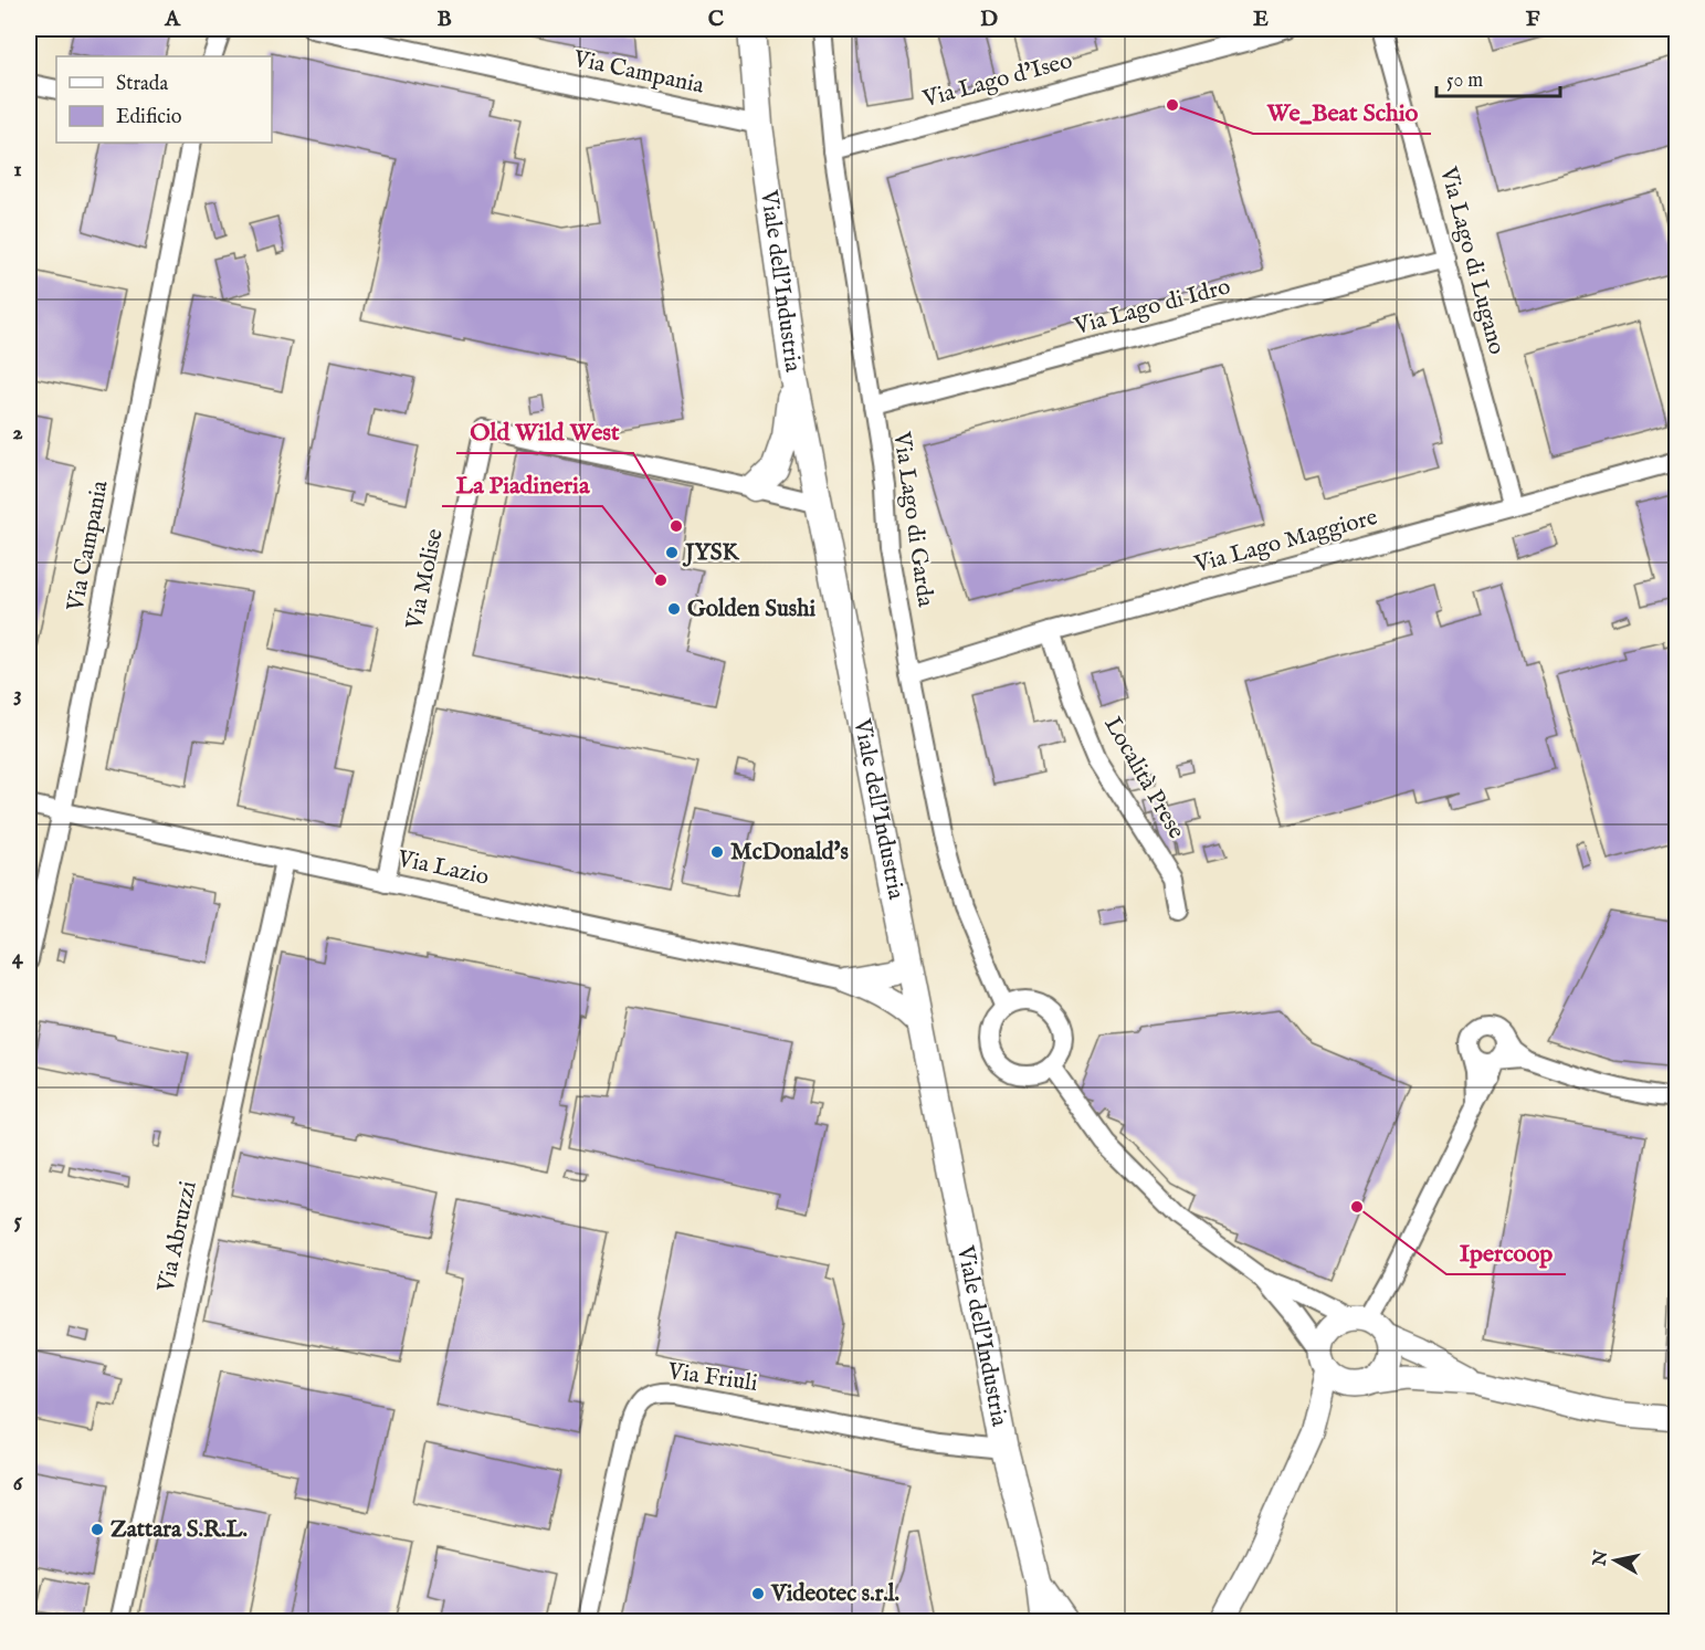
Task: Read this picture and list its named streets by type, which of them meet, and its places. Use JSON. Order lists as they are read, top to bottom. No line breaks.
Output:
{"streets":{"main road":["Viale dell'Industria"],"street":["Via Campania","Via Lago d'Iseo","Via Lago di Lugano","Via Lago di Idro","Via Lago di Garda","Via Lago Maggiore","Via Molise","Località Prese","Via Lazio","Via Abruzzi","Via Friuli"]},"crossings":[["Via Campania","Viale dell'Industria"],["Via Campania","Via Lazio"],["Via Lago d'Iseo","Via Lago di Garda"],["Via Lago di Lugano","Via Lago di Idro"],["Via Lago di Lugano","Via Lago Maggiore"],["Viale dell'Industria","Via Molise"],["Viale dell'Industria","Via Friuli"],["Via Lago di Idro","Via Lago di Garda"],["Via Lago di Garda","Via Lago Maggiore"],["Via Lago Maggiore","Località Prese"],["Via Molise","Via Lazio"],["Via Lazio","Via Abruzzi"]],"places":["We_Beat Schio","Old Wild West","JYSK","La Piadineria","Golden Sushi","McDonald's","Ipercoop","Zattara S.R.L.","Videotec s.r.l."],"legend":["Strada","Edificio"],"scale_bar":"50 m","north":"left","grid":{"columns":["A","B","C","D","E","F"],"rows":["1","2","3","4","5","6"]}}
